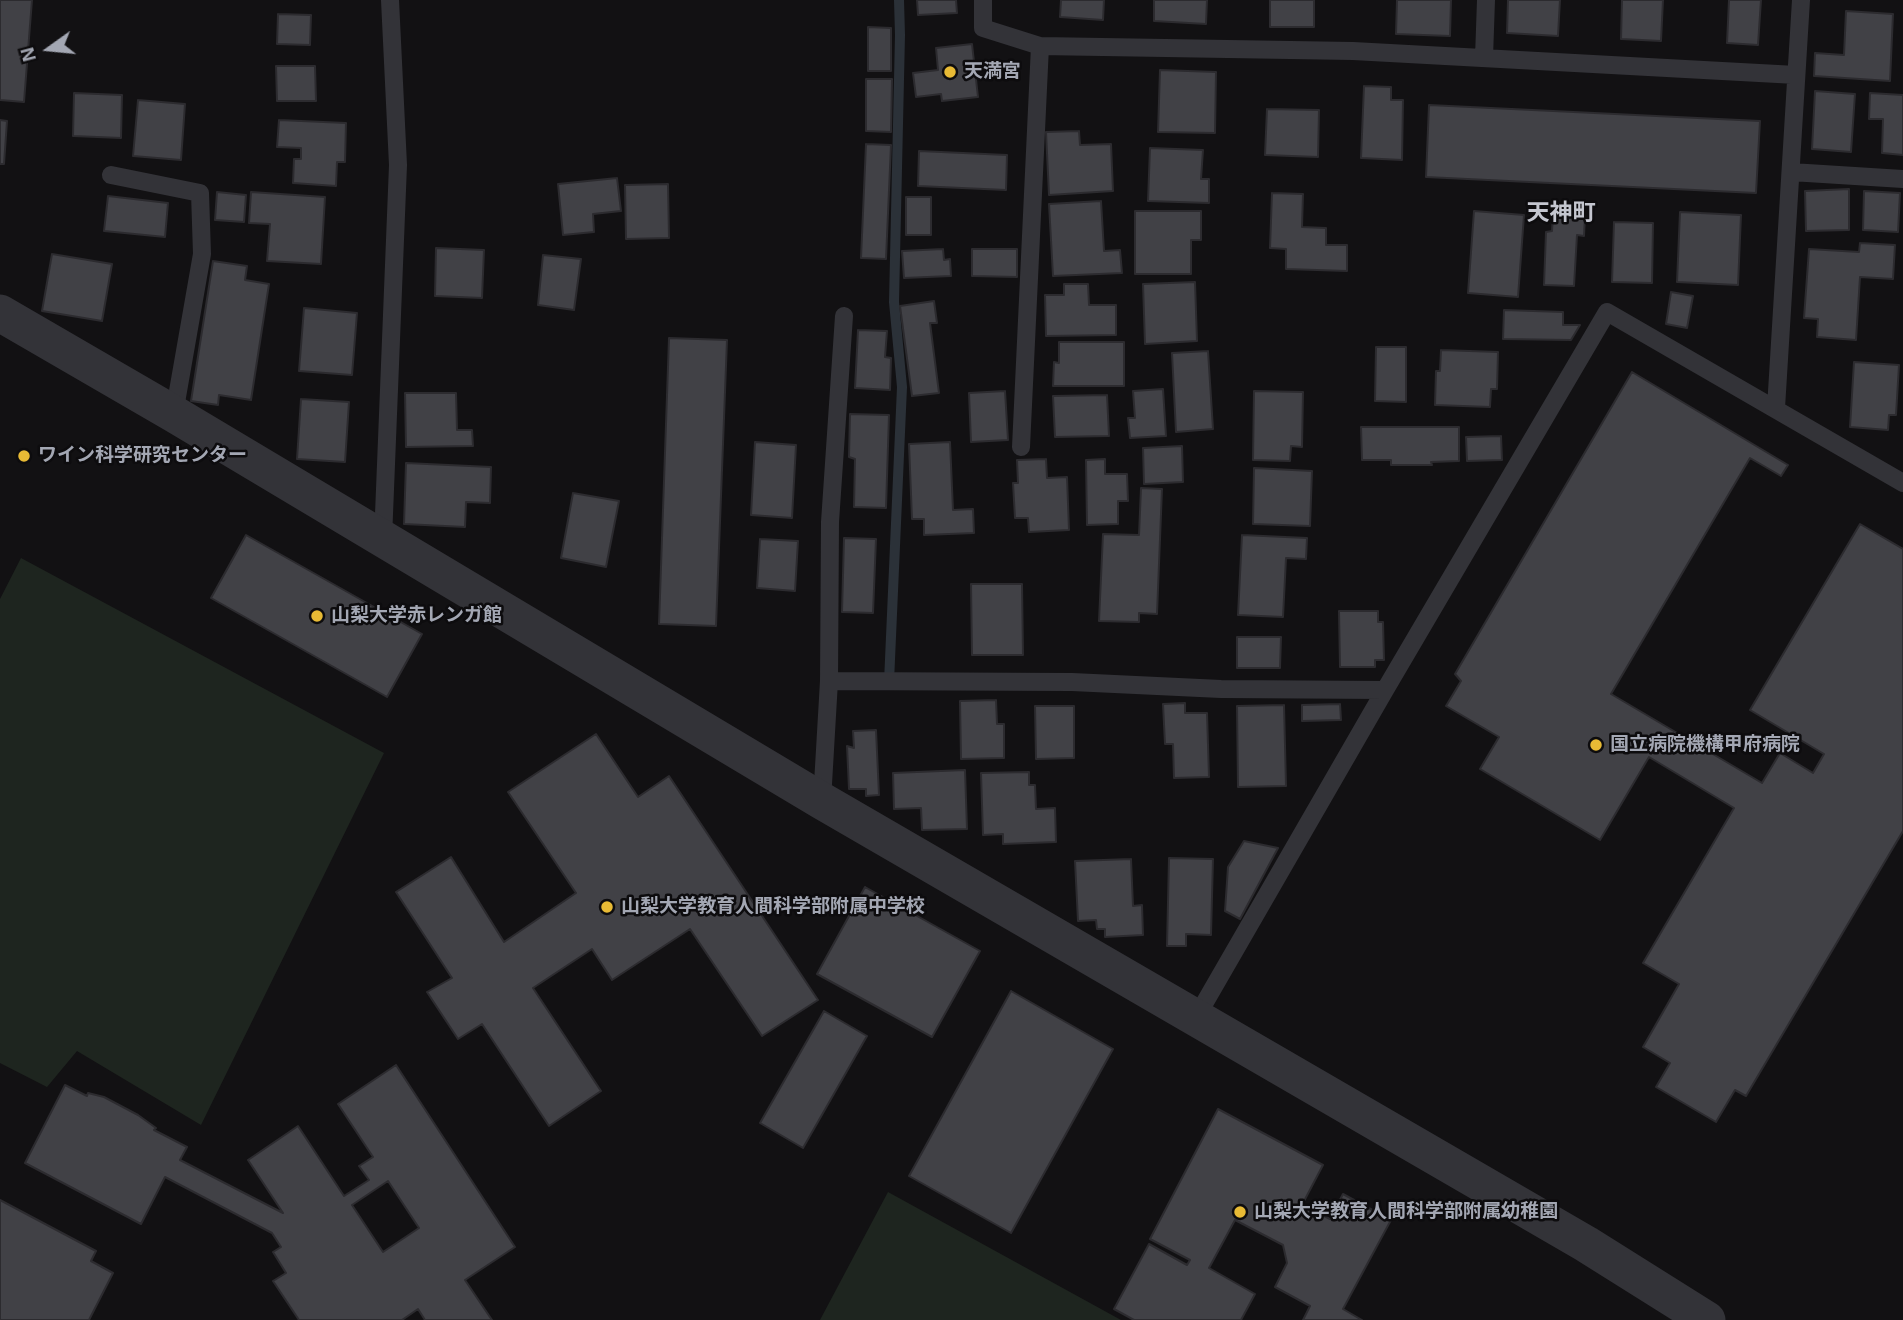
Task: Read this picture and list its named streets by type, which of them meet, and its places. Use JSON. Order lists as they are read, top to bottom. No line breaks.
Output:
{"districts":["天神町"],"places":["天満宮","ワイン科学研究センター","山梨大学赤レンガ館","国立病院機構甲府病院","山梨大学教育人間科学部附属中学校","山梨大学教育人間科学部附属幼稚園"],"north":"left"}
